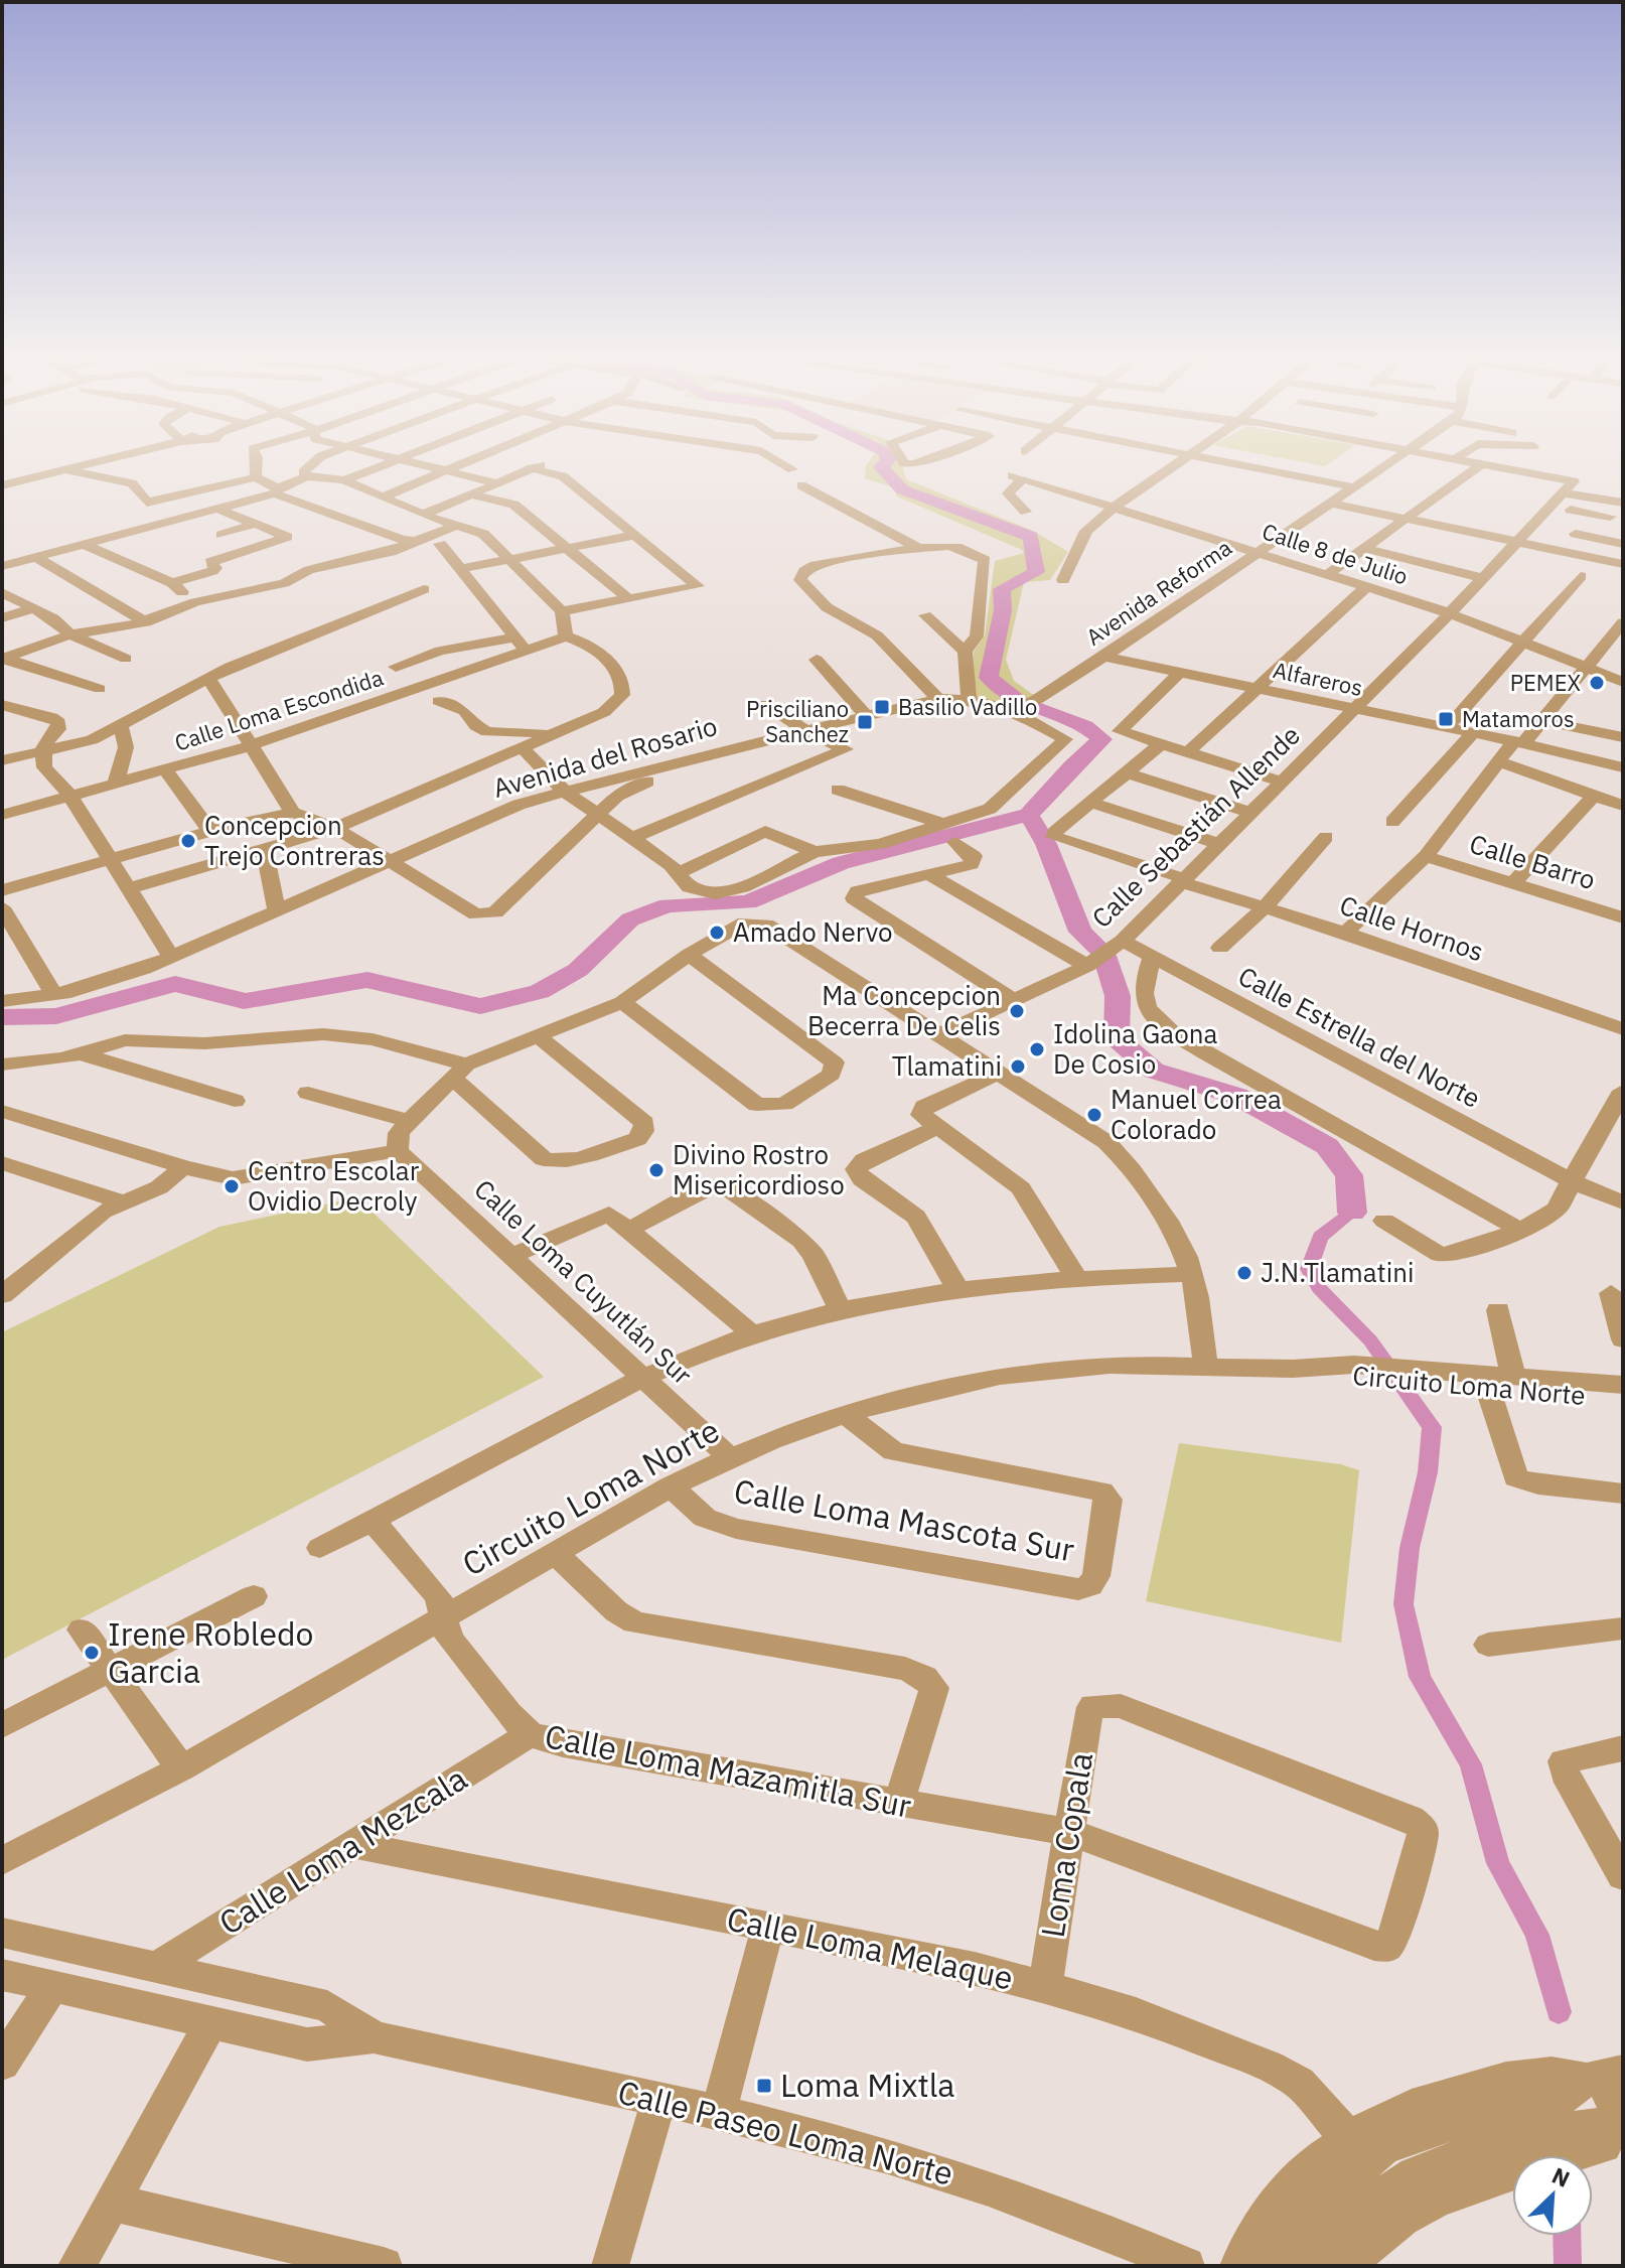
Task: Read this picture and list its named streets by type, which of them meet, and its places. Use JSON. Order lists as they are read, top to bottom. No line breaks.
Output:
{"streets":{"street":["Calle 8 de Julio","Avenida Reforma","Alfareros","Calle Loma Escondida","Avenida del Rosario","Calle Sebastián Allende","Calle Barro","Calle Hornos","Calle Estrella del Norte","Calle Loma Cuyutlán Sur","Circuito Loma Norte","Calle Loma Mascota Sur","Calle Loma Mazamitla Sur","Loma Copala","Calle Loma Mezcala","Calle Loma Melaque","Calle Paseo Loma Norte"]},"crossings":[["Calle 8 de Julio","Avenida Reforma"],["Calle 8 de Julio","Calle Sebastián Allende"],["Avenida Reforma","Alfareros"],["Avenida Reforma","Avenida del Rosario"],["Alfareros","Calle Sebastián Allende"],["Calle Sebastián Allende","Calle Hornos"],["Calle Sebastián Allende","Calle Estrella del Norte"],["Calle Loma Cuyutlán Sur","Circuito Loma Norte"],["Circuito Loma Norte","Calle Loma Mascota Sur"],["Circuito Loma Norte","Calle Loma Mazamitla Sur"],["Calle Loma Mazamitla Sur","Loma Copala"],["Calle Loma Mazamitla Sur","Calle Loma Mezcala"],["Loma Copala","Calle Loma Melaque"],["Calle Loma Mezcala","Calle Loma Melaque"],["Calle Loma Mezcala","Calle Paseo Loma Norte"]],"places":{"other":["PEMEX","Concepcion Trejo Contreras","Amado Nervo","Ma Concepcion Becerra De Celis","Idolina Gaona De Cosio","Tlamatini","Manuel Correa Colorado","Divino Rostro Misericordioso","Centro Escolar Ovidio Decroly","J.N.Tlamatini","Irene Robledo Garcia"],"transit":["Basilio Vadillo","Matamoros","Prisciliano Sanchez","Loma Mixtla"]},"north":"top right"}
